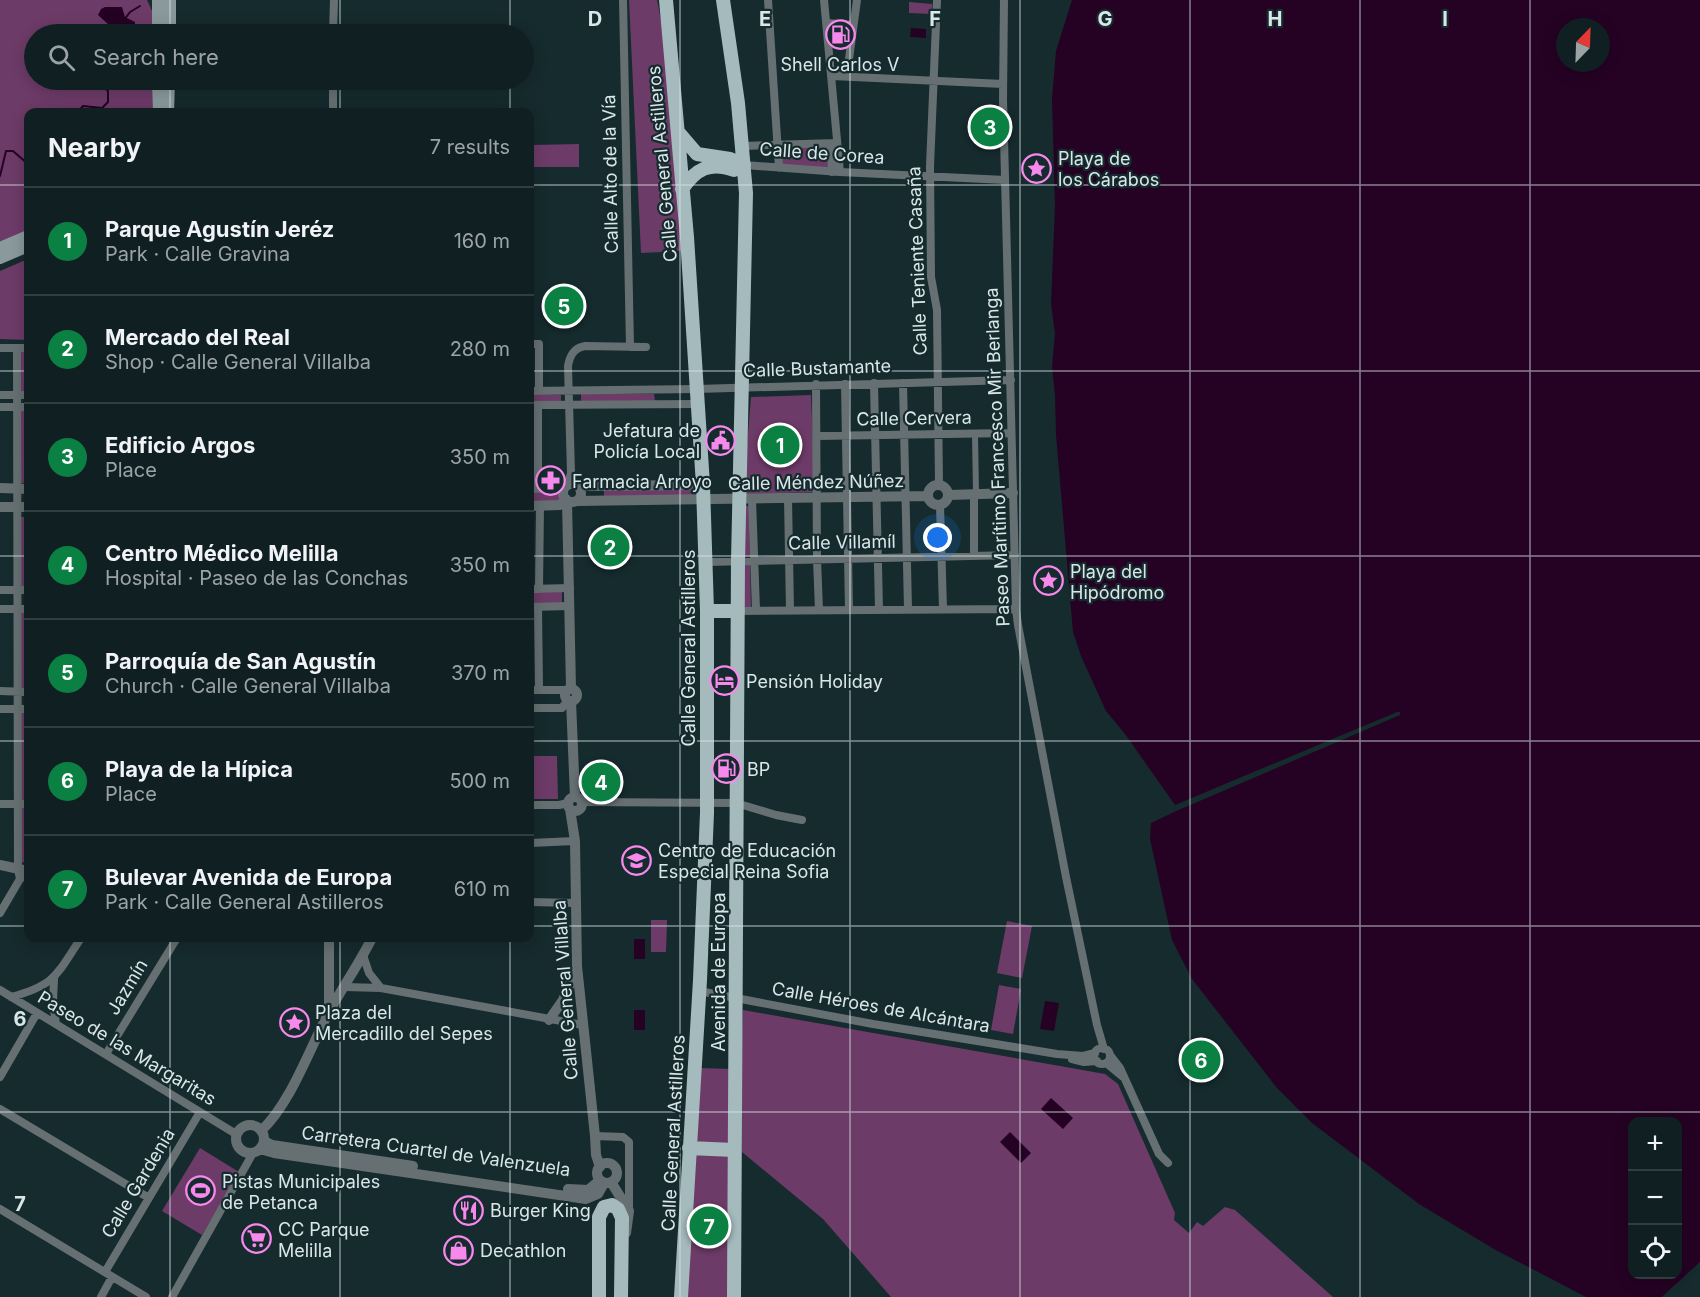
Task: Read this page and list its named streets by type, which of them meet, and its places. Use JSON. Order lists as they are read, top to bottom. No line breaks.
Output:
{"streets":{"main road":["Calle General Astilleros","Avenida de Europa"],"street":["Calle de Corea","Calle Alto de la Vía","Calle Teniente Casaña","Calle Bustamante","Calle Cervera","Paseo Marítimo Francesco Mir Berlanga","Calle Méndez Núñez","Calle Villamíl","Jazmín","Calle General Villalba","Calle Héroes de Alcántara","Paseo de las Margaritas","Carretera Cuartel de Valenzuela","Calle Gardenia"]},"crossings":[["Calle de Corea","Calle Teniente Casaña"],["Calle de Corea","Paseo Marítimo Francesco Mir Berlanga"],["Calle de Corea","Avenida de Europa"],["Calle General Astilleros","Calle Bustamante"],["Calle General Astilleros","Calle Méndez Núñez"],["Calle General Astilleros","Calle Villamíl"],["Calle General Astilleros","Calle Héroes de Alcántara"],["Calle Teniente Casaña","Calle Bustamante"],["Calle Teniente Casaña","Calle Cervera"],["Calle Teniente Casaña","Calle Méndez Núñez"],["Calle Bustamante","Paseo Marítimo Francesco Mir Berlanga"],["Calle Bustamante","Avenida de Europa"],["Calle Cervera","Paseo Marítimo Francesco Mir Berlanga"],["Paseo Marítimo Francesco Mir Berlanga","Calle Villamíl"],["Paseo Marítimo Francesco Mir Berlanga","Calle Héroes de Alcántara"],["Calle Méndez Núñez","Avenida de Europa"],["Calle Méndez Núñez","Calle General Villalba"],["Calle Villamíl","Avenida de Europa"],["Avenida de Europa","Calle Héroes de Alcántara"],["Jazmín","Paseo de las Margaritas"],["Calle General Villalba","Carretera Cuartel de Valenzuela"],["Paseo de las Margaritas","Carretera Cuartel de Valenzuela"],["Paseo de las Margaritas","Calle Gardenia"]],"places":{"fuel station":["Shell Carlos V","BP"],"place":["Playa de los Cárabos","Playa del Hipódromo","Plaza del Mercadillo del Sepes"],"public building":["Jefatura de Policía Local"],"pharmacy":["Farmacia Arroyo"],"hotel":["Pensión Holiday"],"school or university":["Centro de Educación Especial Reina Sofia"],"sports":["Pistas Municipales de Petanca"],"restaurant":["Burger King"],"supermarket":["CC Parque Melilla"],"shop":["Decathlon"]},"north":"top right","page":{"search":"Search here","pins":["3","5","1","2","4","6","7"],"heading":["Nearby","7 results"],"list":[{"mark":"1","name":"Parque Agustín Jeréz","note":"Park · Calle Gravina","value":"160 m"},{"mark":"2","name":"Mercado del Real","note":"Shop · Calle General Villalba","value":"280 m"},{"mark":"3","name":"Edificio Argos","note":"Place","value":"350 m"},{"mark":"4","name":"Centro Médico Melilla","note":"Hospital · Paseo de las Conchas","value":"350 m"},{"mark":"5","name":"Parroquía de San Agustín","note":"Church · Calle General Villalba","value":"370 m"},{"mark":"6","name":"Playa de la Hípica","note":"Place","value":"500 m"},{"mark":"7","name":"Bulevar Avenida de Europa","note":"Park · Calle General Astilleros","value":"610 m"}],"map_buttons":["+","−"]},"grid":{"columns":["D","E","F","G","H","I"],"rows":["6","7"]}}
